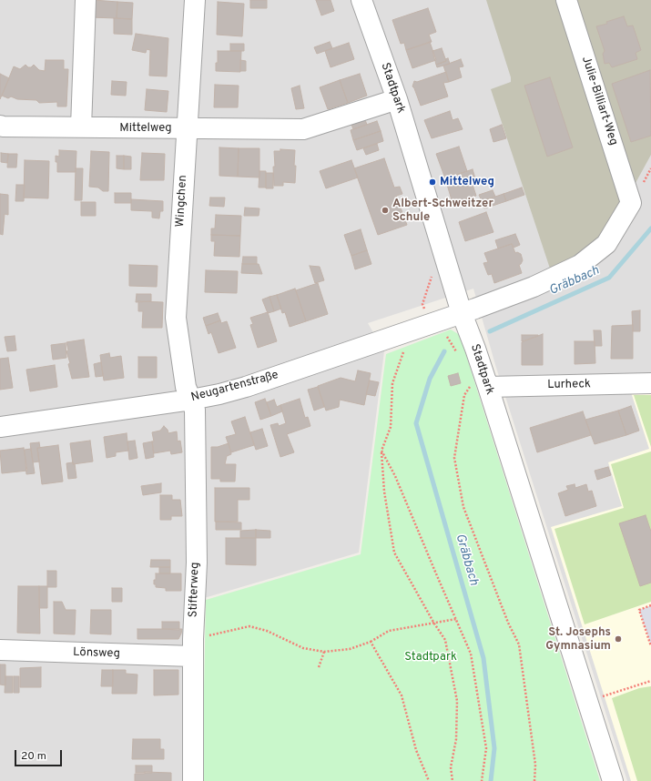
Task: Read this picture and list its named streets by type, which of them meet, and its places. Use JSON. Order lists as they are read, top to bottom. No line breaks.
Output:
{"streets":{"street":["Stadtpark","Julie-Billiart-Weg","Mittelweg","Wingchen","Lurheck","Neugartenstraße","Stifterweg","Lönsweg"]},"crossings":[["Stadtpark","Mittelweg"],["Stadtpark","Lurheck"],["Stadtpark","Neugartenstraße"],["Julie-Billiart-Weg","Neugartenstraße"],["Mittelweg","Wingchen"],["Wingchen","Neugartenstraße"],["Wingchen","Stifterweg"],["Neugartenstraße","Stifterweg"],["Stifterweg","Lönsweg"]],"water":["Gräbbach"],"parks":["Stadtpark"],"places":["Mittelweg","Albert-Schweitzer Schule","St. Josephs Gymnasium"],"scale_bar":"20 m"}
